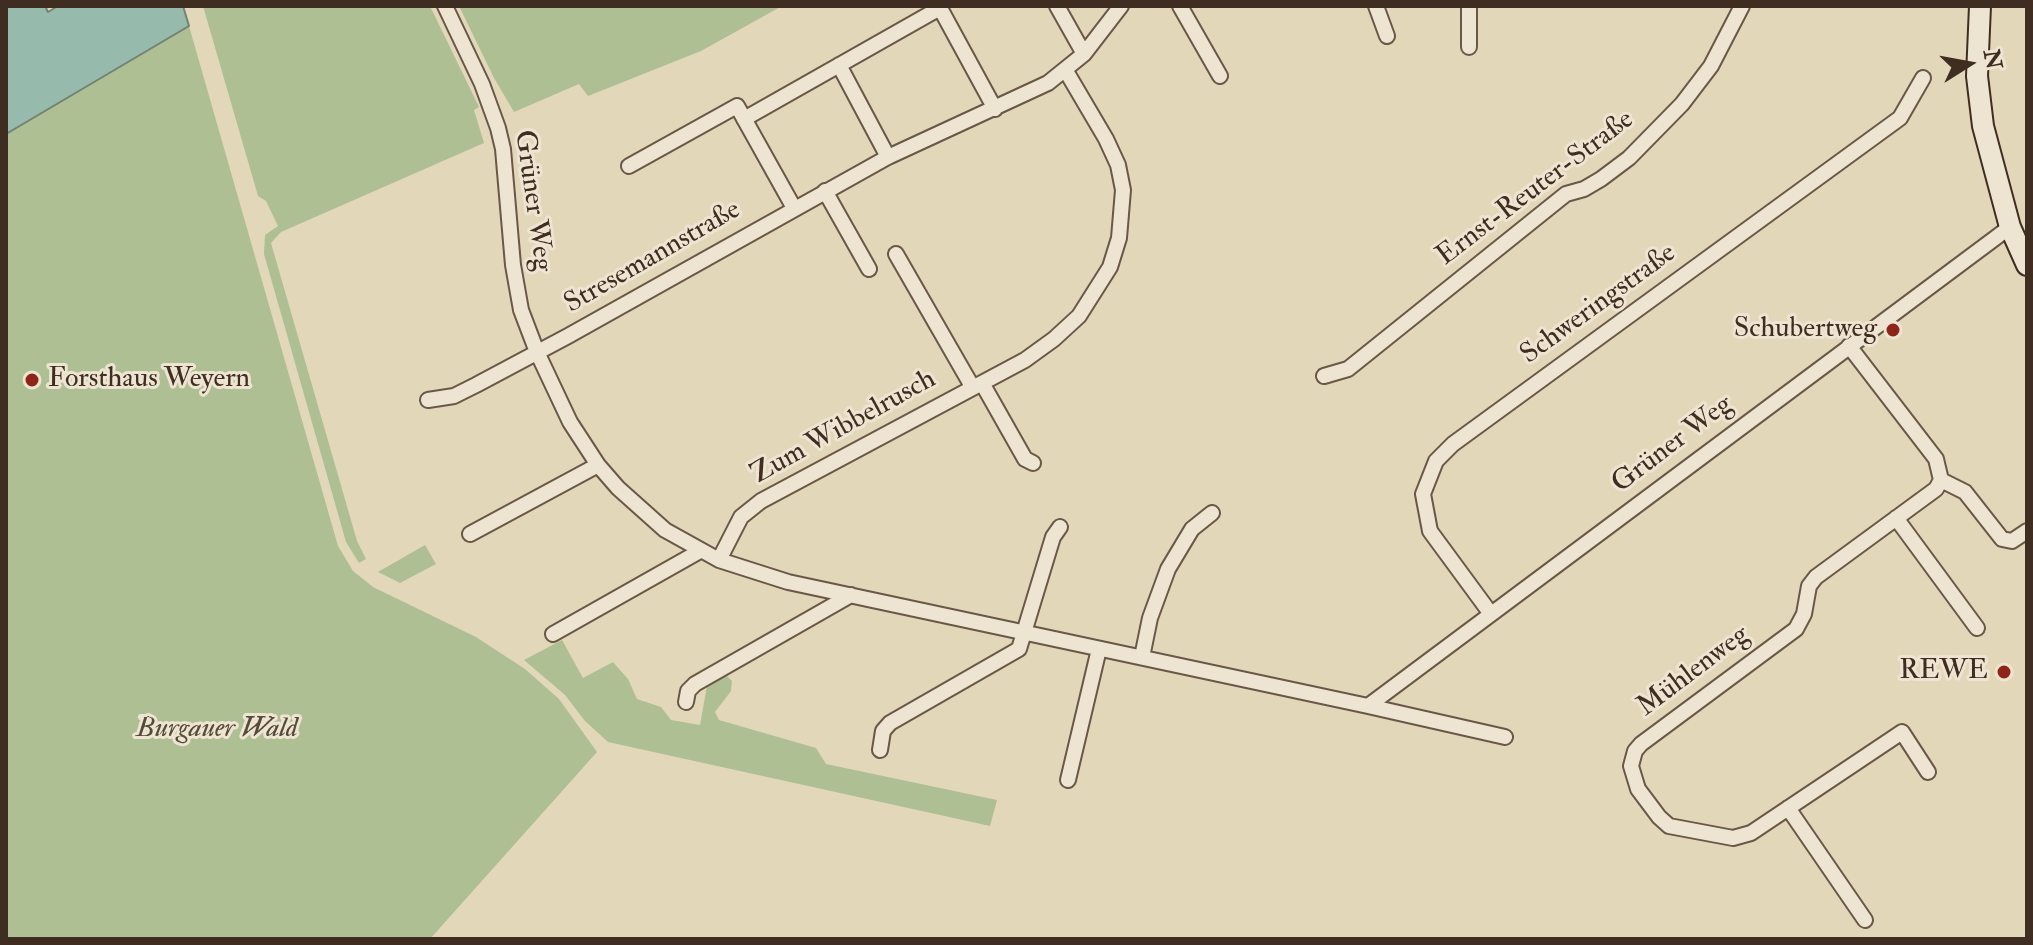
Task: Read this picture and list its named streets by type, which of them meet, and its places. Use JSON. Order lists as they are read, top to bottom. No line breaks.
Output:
{"streets":{"street":["Ernst-Reuter-Straße","Grüner Weg","Stresemannstraße","Schweringstraße","Zum Wibbelrusch","Mühlenweg"]},"crossings":[["Grüner Weg","Stresemannstraße"],["Grüner Weg","Schweringstraße"],["Grüner Weg","Zum Wibbelrusch"],["Stresemannstraße","Zum Wibbelrusch"]],"parks":["Burgauer Wald"],"places":["Schubertweg","Forsthaus Weyern","REWE"],"north":"right"}
